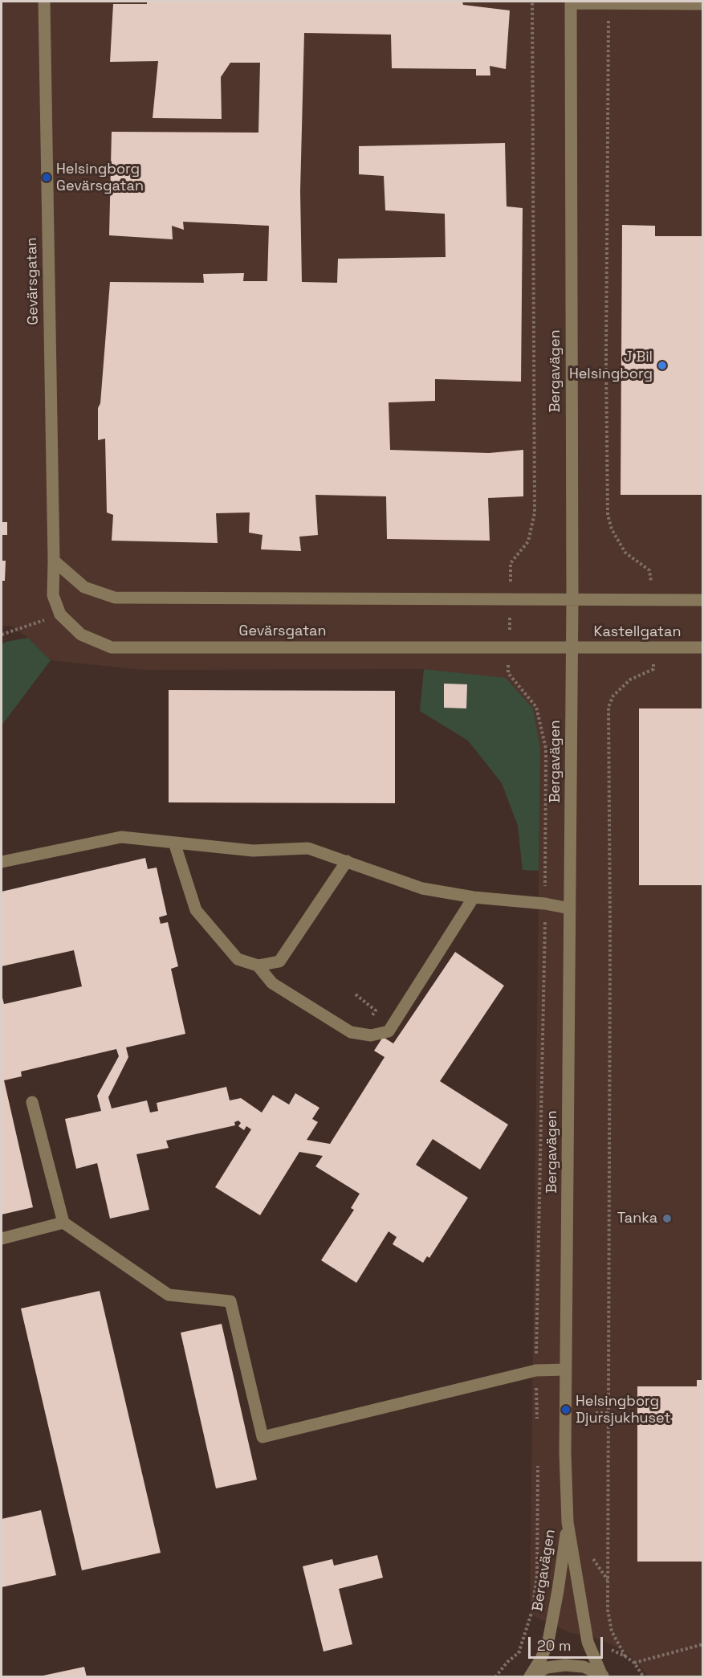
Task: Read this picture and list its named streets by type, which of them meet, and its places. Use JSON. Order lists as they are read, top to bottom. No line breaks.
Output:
{"streets":{"street":["Gevärsgatan","Bergavägen","Kastellgatan"]},"crossings":[["Gevärsgatan","Bergavägen"],["Gevärsgatan","Kastellgatan"],["Bergavägen","Kastellgatan"]],"places":["Helsingborg Gevärsgatan","J Bil Helsingborg","Tanka","Helsingborg Djursjukhuset"],"scale_bar":"20 m"}
